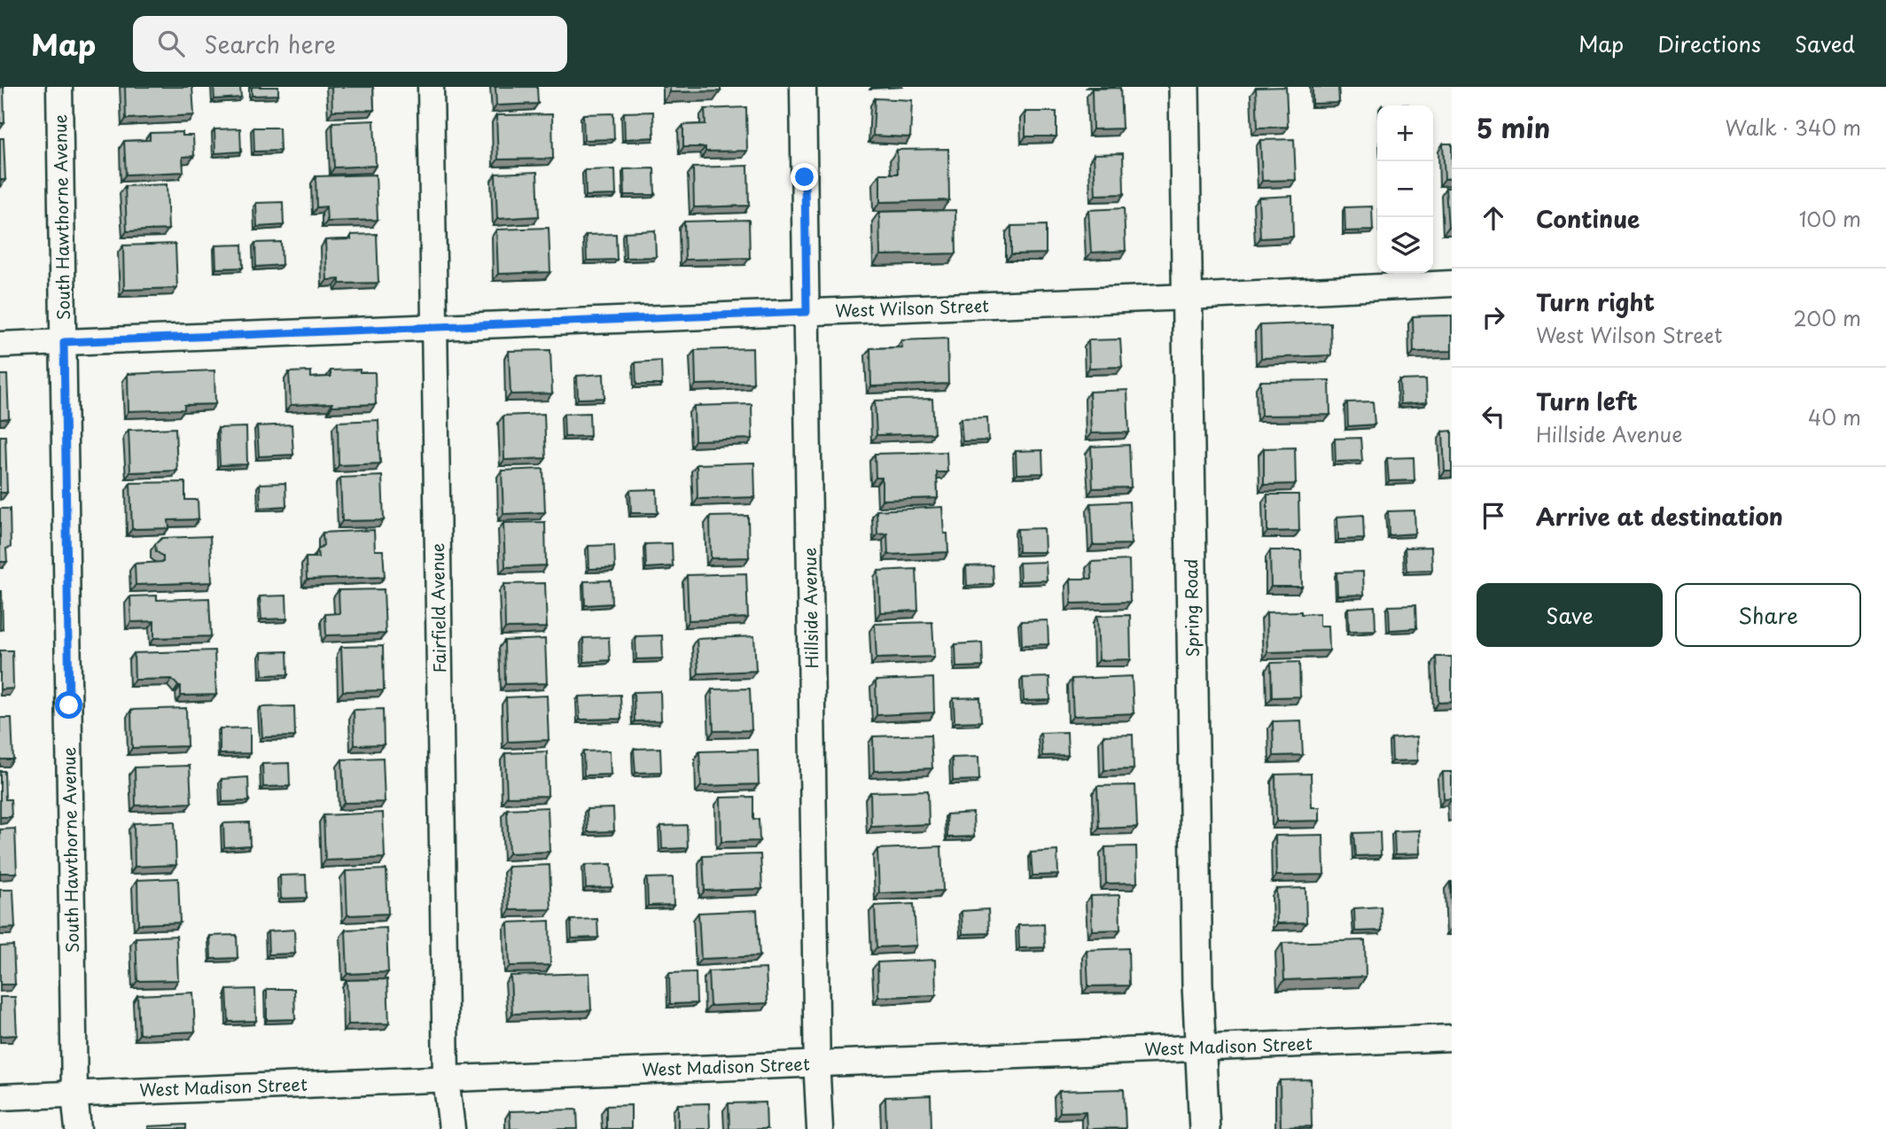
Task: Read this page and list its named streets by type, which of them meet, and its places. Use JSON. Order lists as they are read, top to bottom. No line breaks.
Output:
{"streets":{"street":["South Hawthorne Avenue","West Wilson Street","Fairfield Avenue","Hillside Avenue","Spring Road","West Madison Street"]},"crossings":[["South Hawthorne Avenue","West Wilson Street"],["South Hawthorne Avenue","West Madison Street"],["West Wilson Street","Fairfield Avenue"],["West Wilson Street","Hillside Avenue"],["West Wilson Street","Spring Road"],["Fairfield Avenue","West Madison Street"],["Hillside Avenue","West Madison Street"],["Spring Road","West Madison Street"]],"page":{"header":"Map","search":"Search here","nav":["Map","Directions","Saved"],"heading":["5 min","Walk · 340 m"],"map_buttons":["+","−"],"list":[["Continue","100 m"],["Turn right","West Wilson Street","200 m"],["Turn left","Hillside Avenue","40 m"],"Arrive at destination"],"buttons":["Save","Share"]}}
